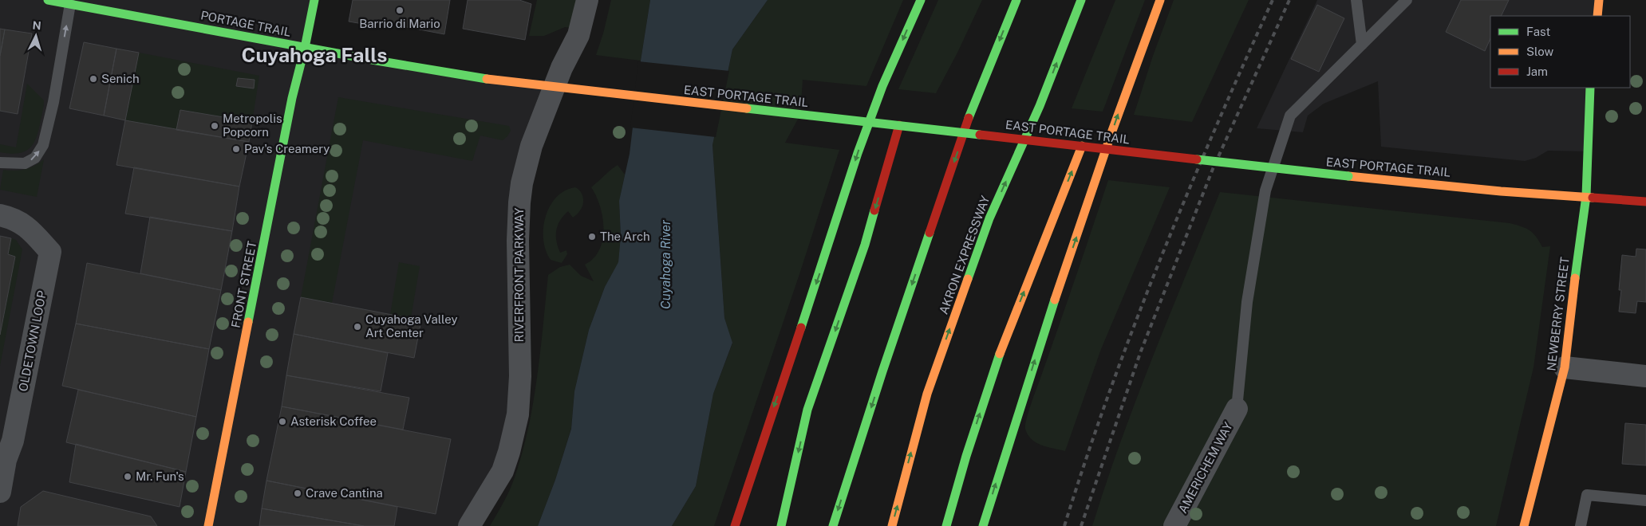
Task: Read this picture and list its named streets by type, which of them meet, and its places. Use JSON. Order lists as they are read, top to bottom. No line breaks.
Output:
{"streets":{"main road":["PORTAGE TRAIL","EAST PORTAGE TRAIL","AKRON EXPRESSWAY","FRONT STREET","NEWBERRY STREET"],"street":["RIVERFRONT PARKWAY","OLDETOWN LOOP","AMERICHEM WAY"]},"crossings":[["PORTAGE TRAIL","EAST PORTAGE TRAIL"],["PORTAGE TRAIL","FRONT STREET"],["EAST PORTAGE TRAIL","NEWBERRY STREET"]],"districts":["Cuyahoga Falls"],"water":["Cuyahoga River"],"places":["Barrio di Mario","Senich","Metropolis Popcorn","Pav's Creamery","The Arch","Cuyahoga Valley Art Center","Asterisk Coffee","Mr. Fun's","Crave Cantina"],"legend":["Fast","Slow","Jam"],"north":"top"}
